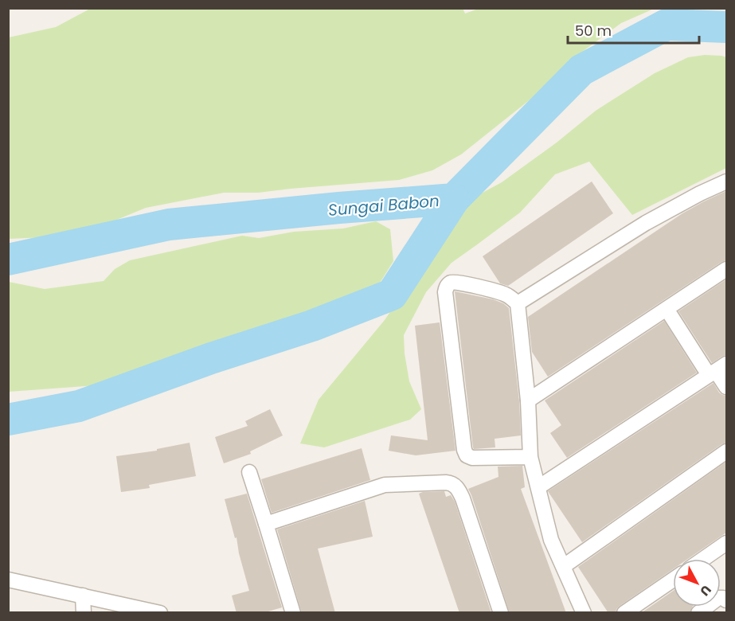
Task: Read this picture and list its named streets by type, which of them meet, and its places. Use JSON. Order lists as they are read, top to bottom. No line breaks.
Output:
{"water":["Sungai Babon"],"scale_bar":"50 m","north":"bottom right"}
